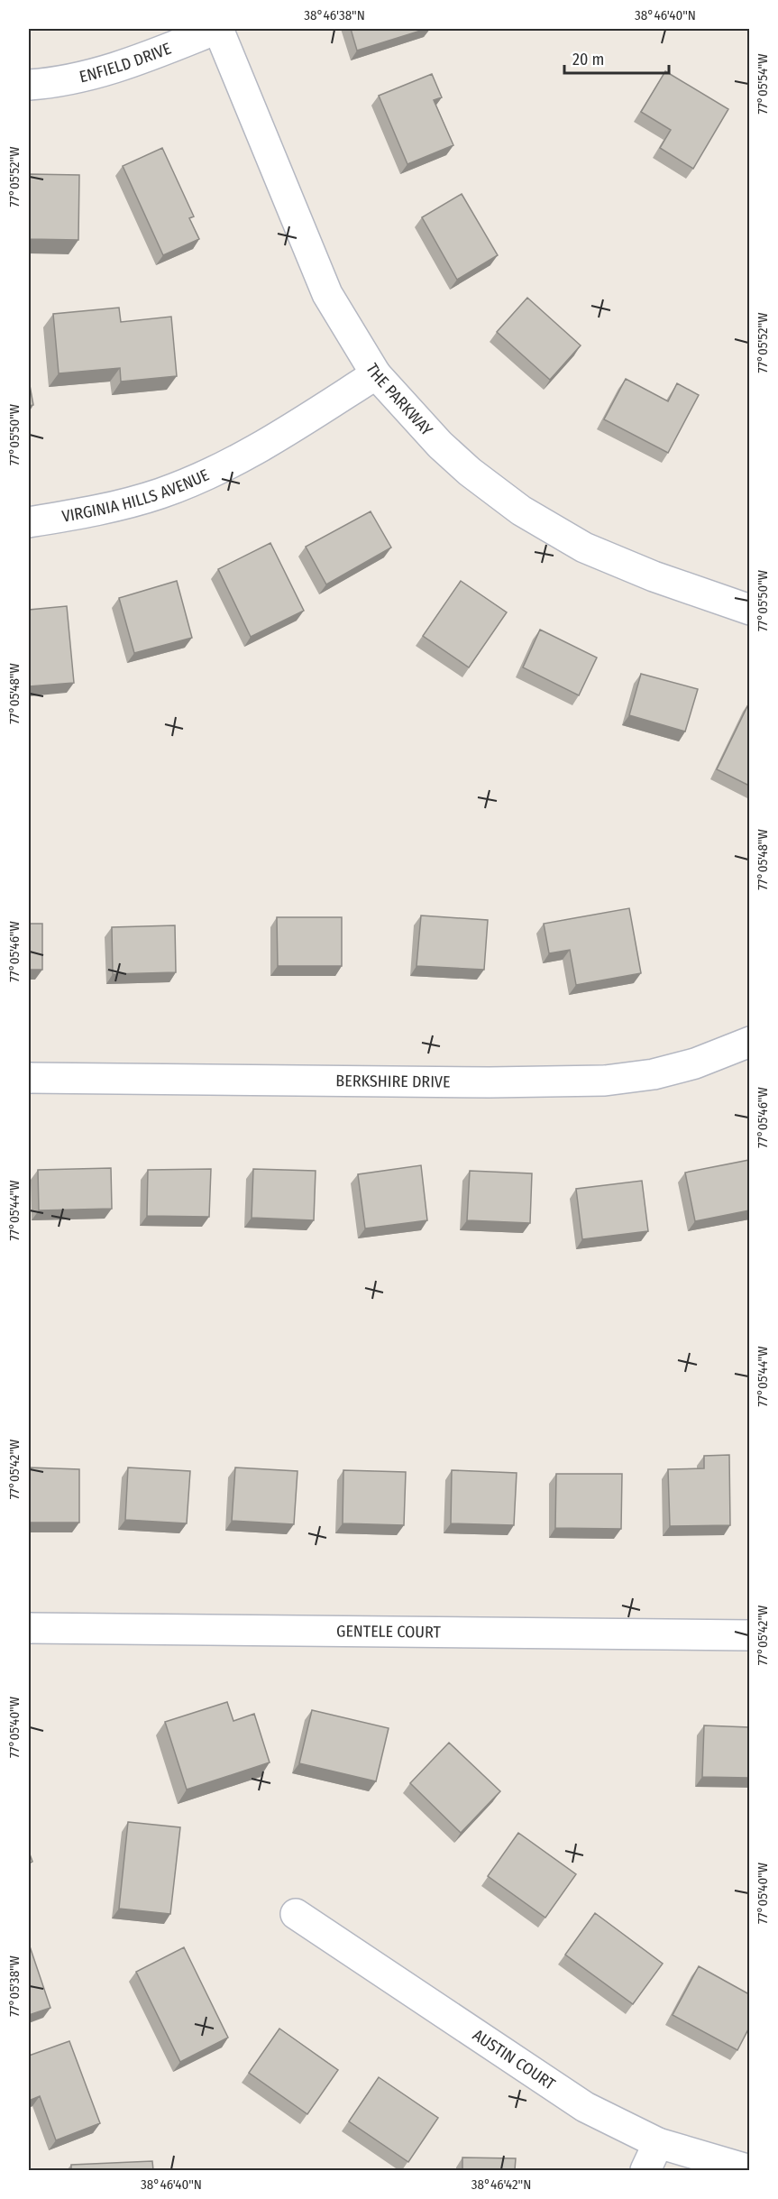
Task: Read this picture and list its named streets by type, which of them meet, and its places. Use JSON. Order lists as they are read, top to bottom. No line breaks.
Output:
{"streets":{"street":["ENFIELD DRIVE","THE PARKWAY","VIRGINIA HILLS AVENUE","BERKSHIRE DRIVE","GENTELE COURT","AUSTIN COURT"]},"crossings":[["ENFIELD DRIVE","THE PARKWAY"],["THE PARKWAY","VIRGINIA HILLS AVENUE"]],"scale_bar":"20 m","coordinates":["38°46'38\"N","38°46'40\"N","77°05'54\"W","77°05'52\"W","77°05'50\"W","77°05'48\"W","77°05'46\"W","77°05'44\"W","77°05'42\"W","77°05'40\"W","77°05'38\"W","38°46'42\"N"]}
